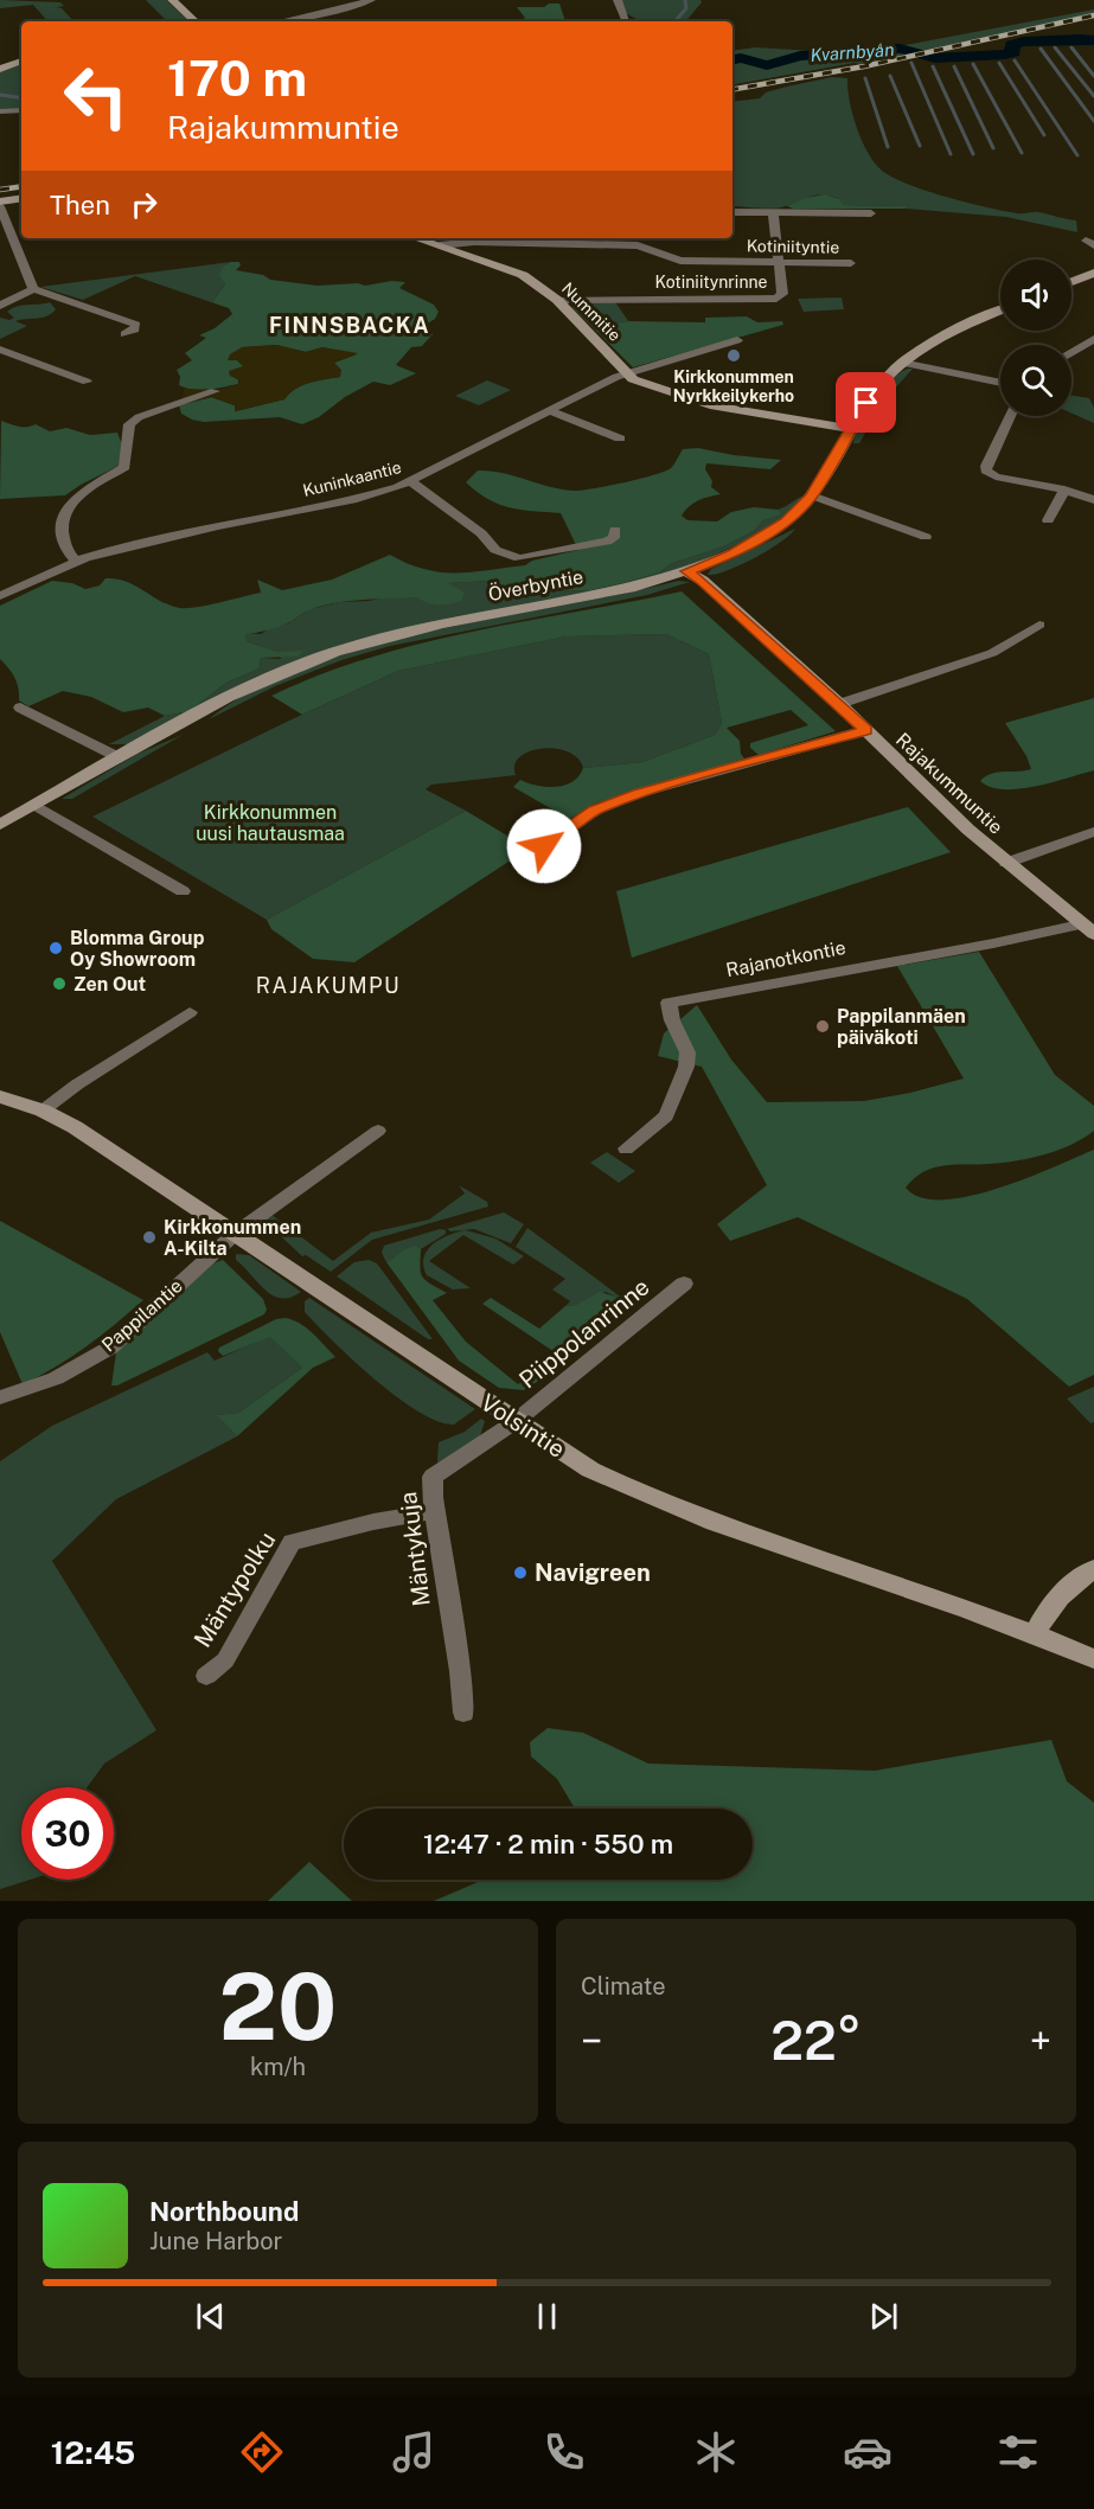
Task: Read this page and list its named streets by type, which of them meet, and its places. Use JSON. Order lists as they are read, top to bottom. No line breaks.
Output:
{"streets":{"street":["Kotiniityntie","Kotiniitynrinne","Nummitie","Kuninkaantie","Överbyntie","Rajakummuntie","Rajanotkontie","Pappilantie","Piippolanrinne","Volsintie","Mäntykuja","Mäntypolku"]},"crossings":[["Kotiniityntie","Kotiniitynrinne"],["Kotiniityntie","Nummitie"],["Kotiniitynrinne","Nummitie"],["Nummitie","Kuninkaantie"],["Nummitie","Överbyntie"],["Överbyntie","Rajakummuntie"],["Rajakummuntie","Rajanotkontie"],["Pappilantie","Volsintie"],["Piippolanrinne","Volsintie"],["Piippolanrinne","Mäntykuja"],["Volsintie","Mäntykuja"],["Mäntykuja","Mäntypolku"]],"districts":["FINNSBACKA","RAJAKUMPU"],"water":["Kvarnbyån"],"parks":["Kirkkonummen uusi hautausmaa"],"places":["Kirkkonummen Nyrkkeilykerho","Blomma Group Oy Showroom","Zen Out","Pappilanmäen päiväkoti","Kirkkonummen A-Kilta","Navigreen"],"page":{"turn":["170 m","Rajakummuntie"],"then":"Then","limit":"30","trip":"12:47 · 2 min · 550 m","tile":[["20","km/h"],"Climate"],"heat":["−","22°","+"],"song":["Northbound","June Harbor"],"tabs":"12:45"}}
